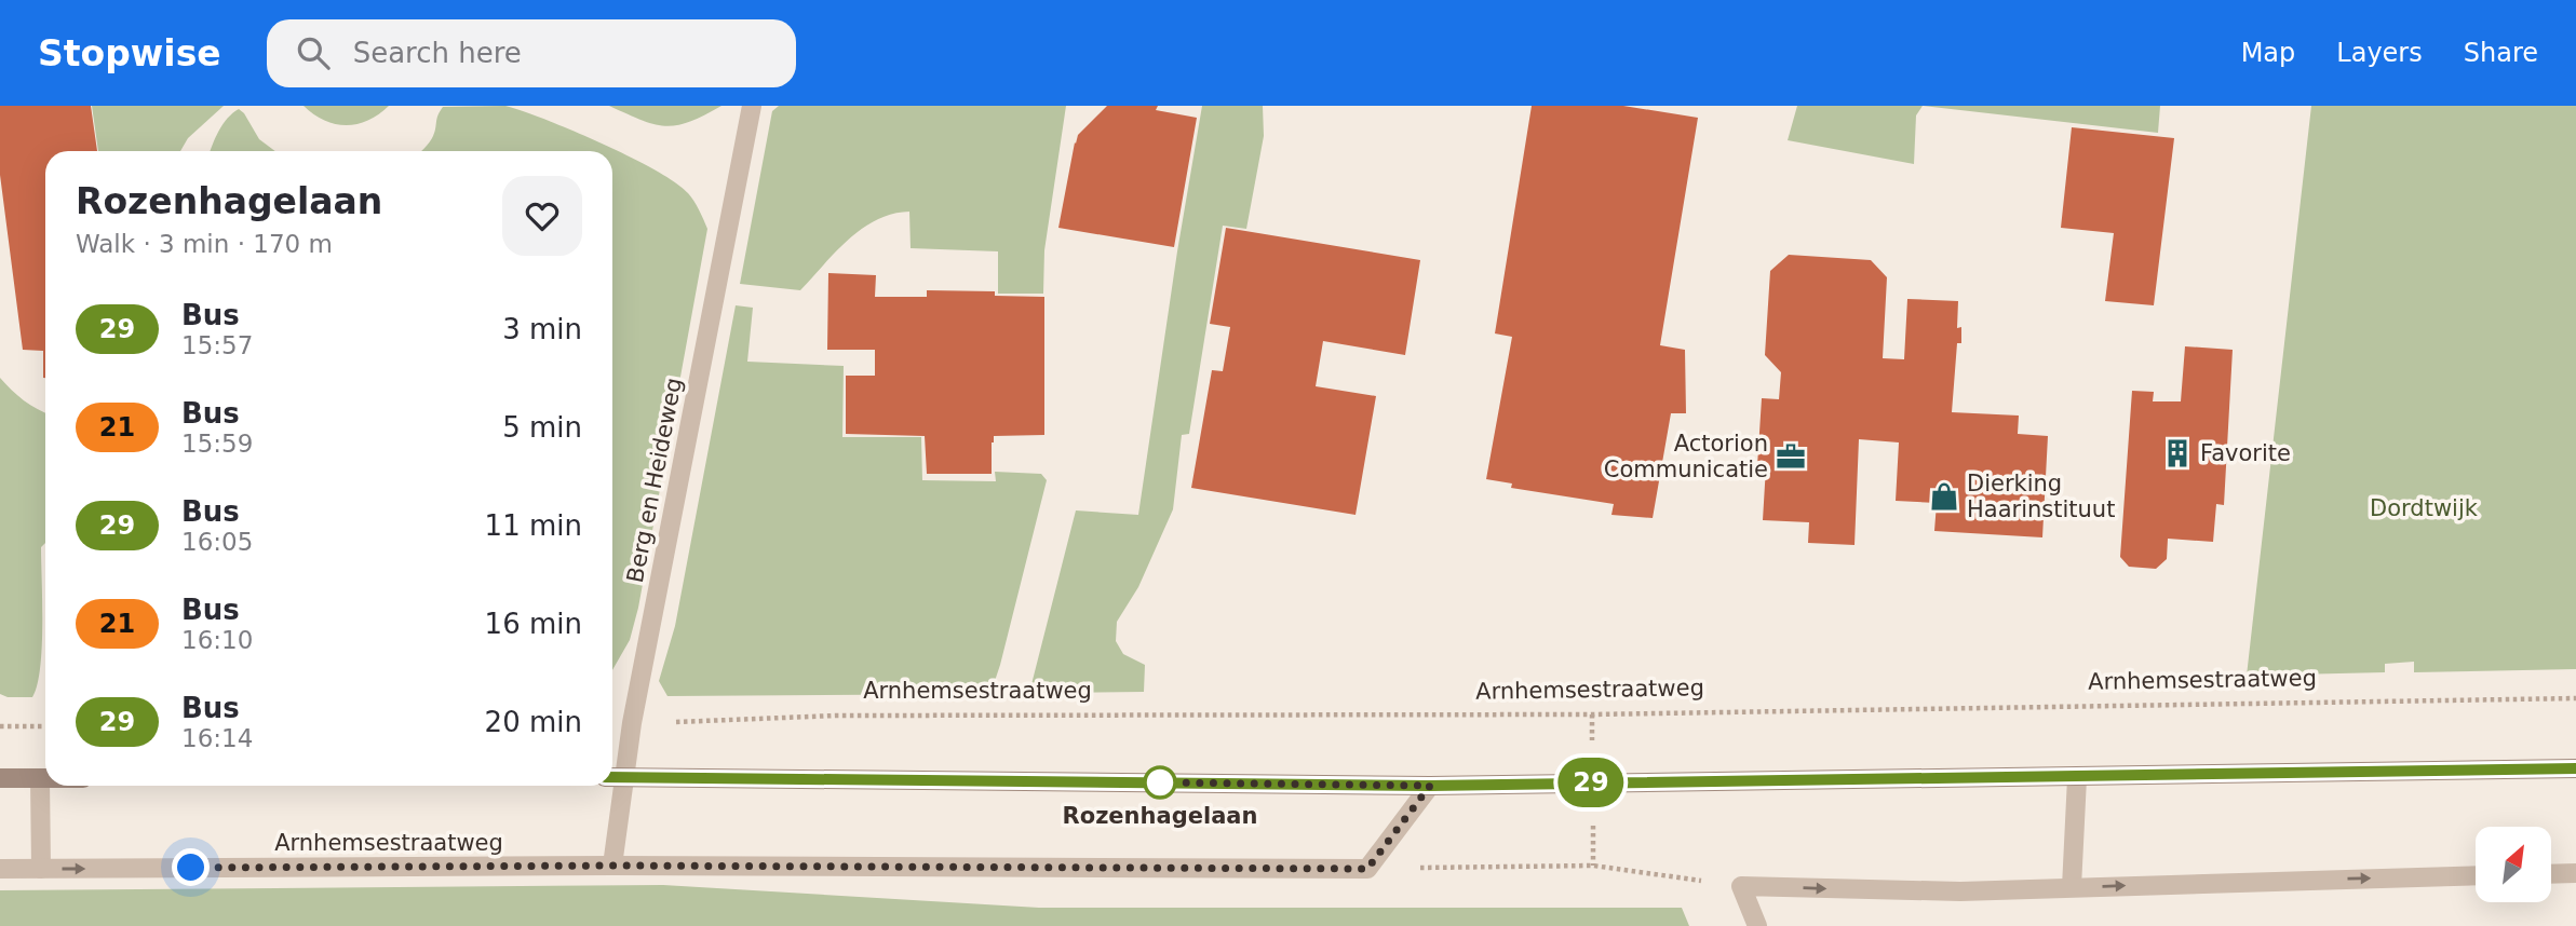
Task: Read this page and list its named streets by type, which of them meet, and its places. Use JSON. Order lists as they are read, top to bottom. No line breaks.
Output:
{"streets":{"street":["Berg en Heideweg","Arnhemsestraatweg"]},"crossings":[["Berg en Heideweg","Arnhemsestraatweg"]],"parks":["Dordtwijk"],"places":{"building":["Favorite"],"office":["Actorion Communicatie"],"shop":["Dierking Haarinstituut"],"other":["Rozenhagelaan"]},"lines":["bus line 29"],"north":"top right","page":{"header":"Stopwise","search":"Search here","nav":["Map","Layers","Share"],"on_map":"29","heading":["Rozenhagelaan","Walk · 3 min · 170 m"],"list":[{"mark":"29","name":"Bus","note":"15:57","value":"3 min"},{"mark":"21","name":"Bus","note":"15:59","value":"5 min"},{"mark":"29","name":"Bus","note":"16:05","value":"11 min"},{"mark":"21","name":"Bus","note":"16:10","value":"16 min"},{"mark":"29","name":"Bus","note":"16:14","value":"20 min"}]}}
